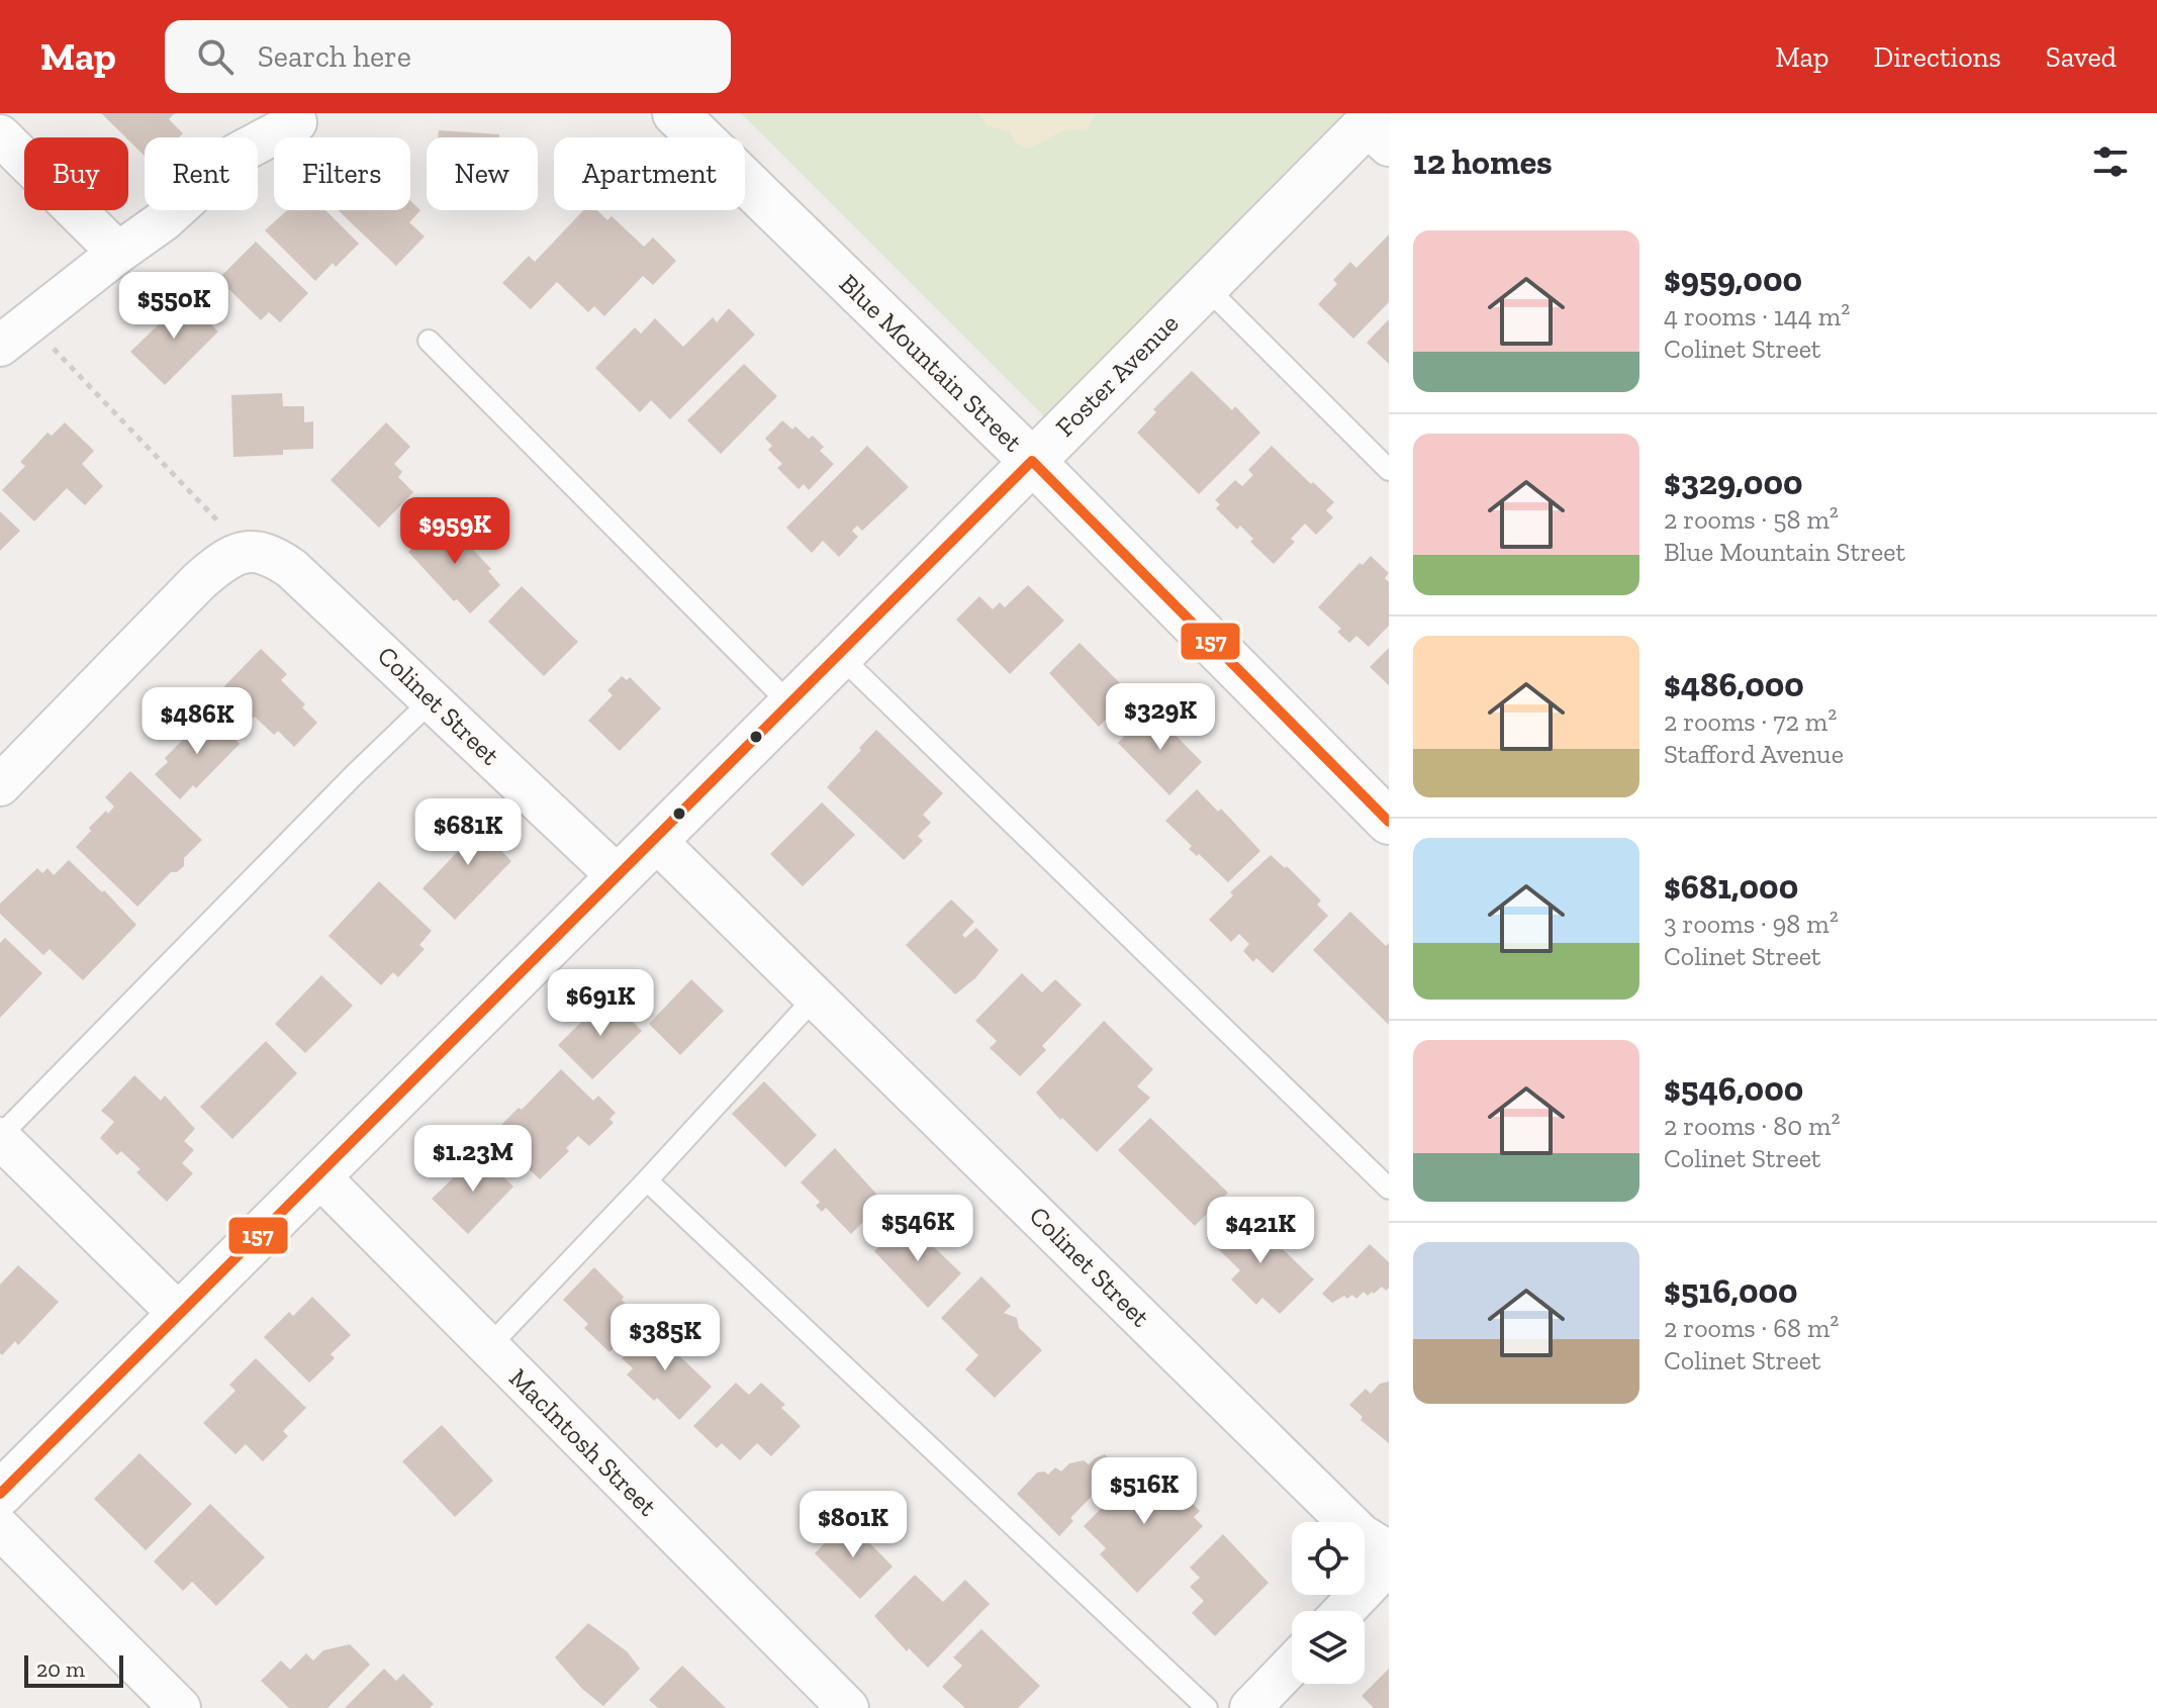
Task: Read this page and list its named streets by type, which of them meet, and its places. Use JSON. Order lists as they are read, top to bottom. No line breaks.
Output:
{"streets":{"street":["Blue Mountain Street","Foster Avenue","Colinet Street","MacIntosh Street"]},"crossings":[["Blue Mountain Street","Foster Avenue"],["Foster Avenue","Colinet Street"],["Foster Avenue","MacIntosh Street"]],"lines":["transit line 157"],"scale_bar":"20 m","page":{"header":"Map","search":"Search here","nav":["Map","Directions","Saved"],"heading":"12 homes","chip":["Buy","Rent","Filters","New","Apartment"],"list":[{"name":"$959,000","note":"4 rooms · 144 m² · Colinet Street"},{"name":"$329,000","note":"2 rooms · 58 m² · Blue Mountain Street"},{"name":"$486,000","note":"2 rooms · 72 m² · Stafford Avenue"},{"name":"$681,000","note":"3 rooms · 98 m² · Colinet Street"},{"name":"$546,000","note":"2 rooms · 80 m² · Colinet Street"},{"name":"$516,000","note":"2 rooms · 68 m² · Colinet Street"}],"price":["$550K","$959K","$329K","$486K","$681K","$691K","$1.23M","$546K","$421K","$385K","$516K","$801K"],"scale":"20 m"}}
